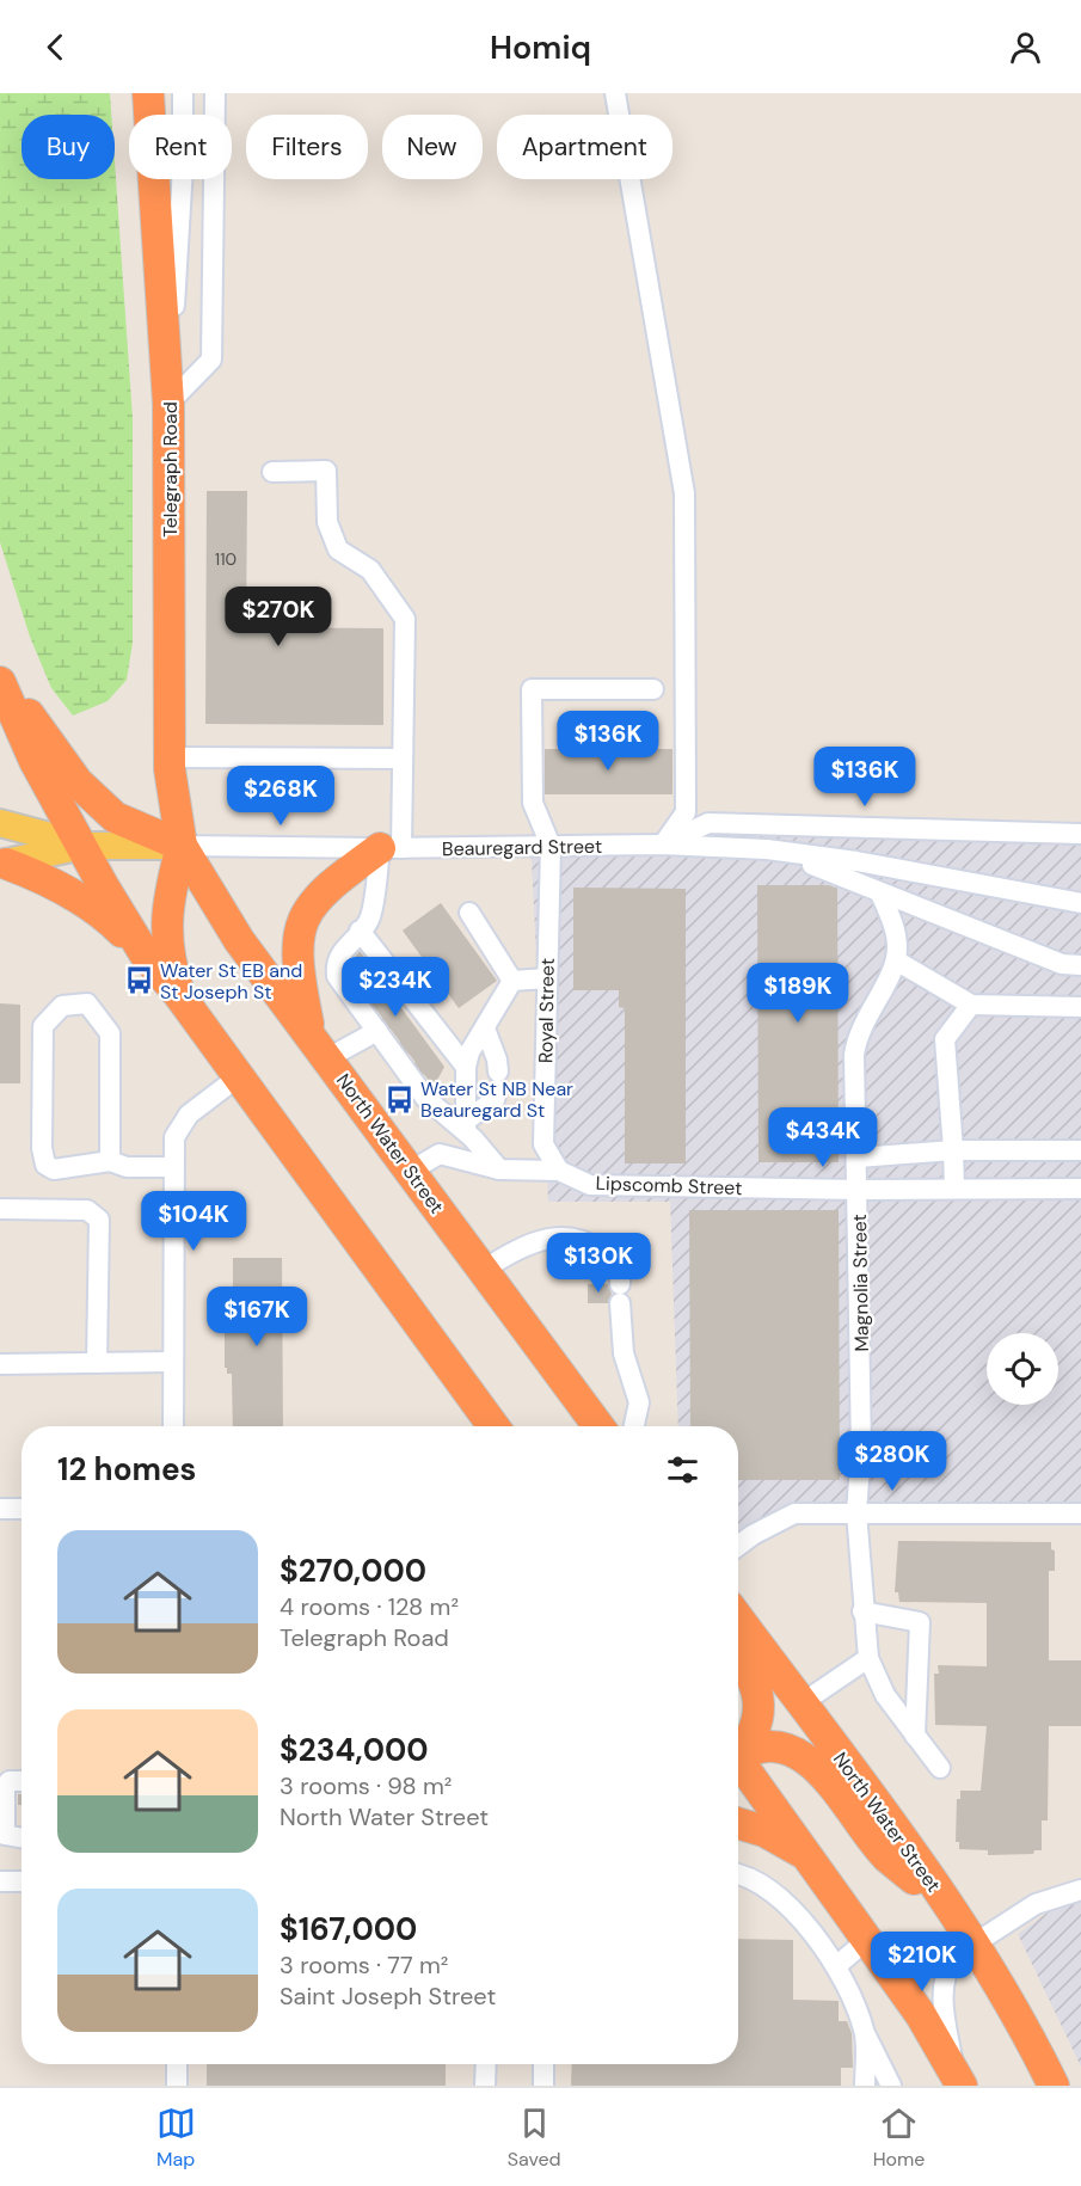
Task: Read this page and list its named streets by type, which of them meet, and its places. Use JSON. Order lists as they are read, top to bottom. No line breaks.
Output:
{"streets":{"highway":["Telegraph Road","North Water Street"],"main road":["Beauregard Street"],"street":["Royal Street","Lipscomb Street","Magnolia Street"]},"crossings":[["Telegraph Road","Beauregard Street"],["Telegraph Road","North Water Street"],["Beauregard Street","Royal Street"],["Beauregard Street","North Water Street"],["Royal Street","Lipscomb Street"],["Lipscomb Street","Magnolia Street"]],"places":{"bus stop":["Water St EB and St Joseph St","Water St NB Near Beauregard St"]},"house_numbers":["110"],"page":{"header":"Homiq","chip":["Buy","Rent","Filters","New","Apartment"],"price":["$270K","$136K","$136K","$268K","$234K","$189K","$434K","$104K","$130K","$167K","$280K","$210K"],"heading":"12 homes","list":[{"name":"$270,000","note":"4 rooms · 128 m² · Telegraph Road"},{"name":"$234,000","note":"3 rooms · 98 m² · North Water Street"},{"name":"$167,000","note":"3 rooms · 77 m² · Saint Joseph Street"}],"tabs":["Map","Saved","Home"]}}
